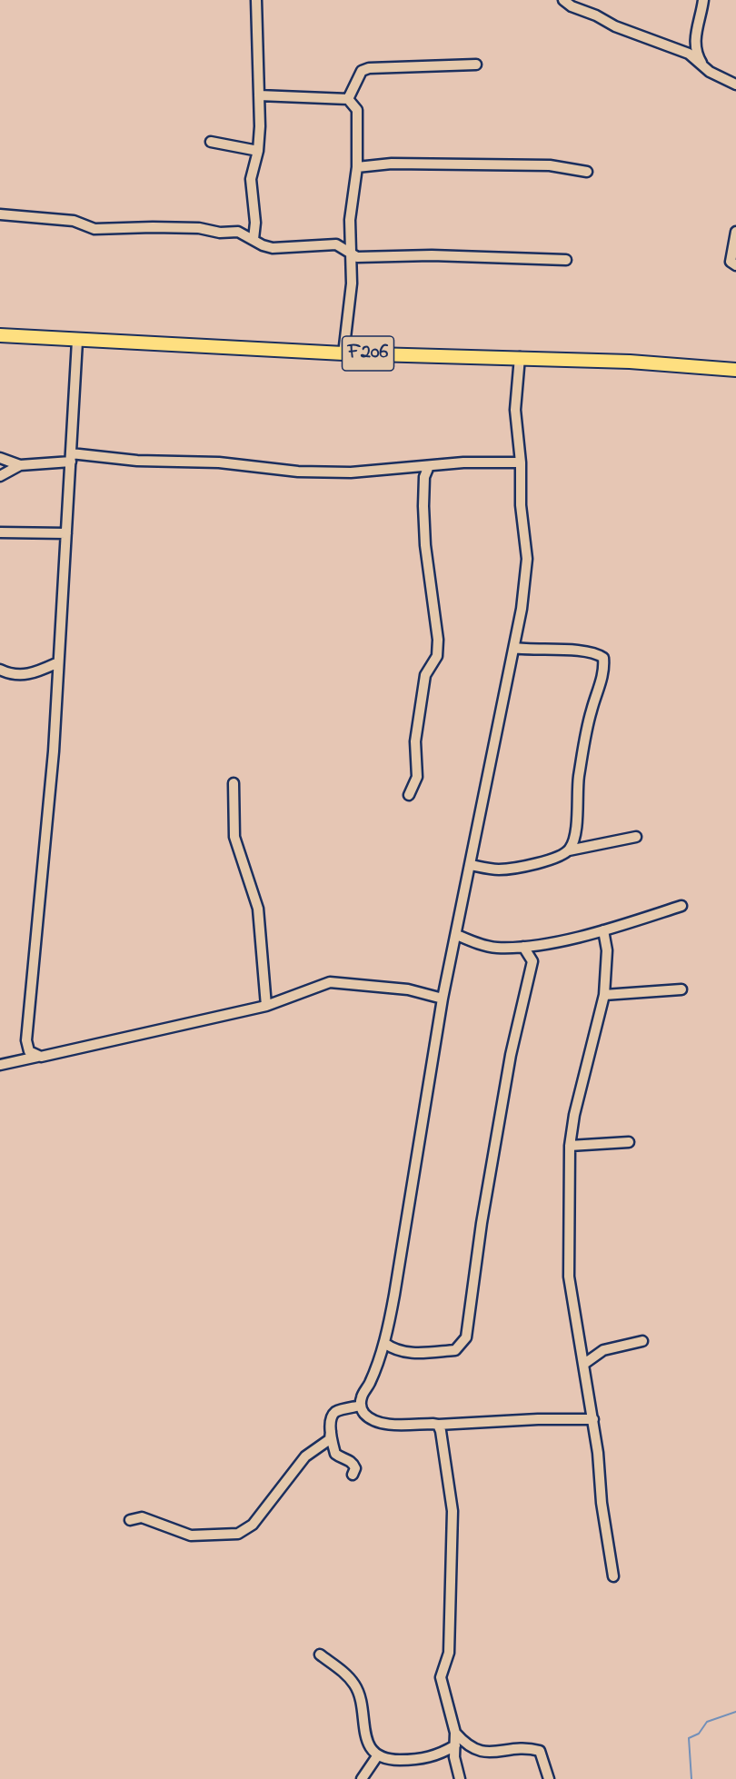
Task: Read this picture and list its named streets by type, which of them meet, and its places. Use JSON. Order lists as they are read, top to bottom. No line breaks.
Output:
{"streets":{"main road":["F206"]}}
